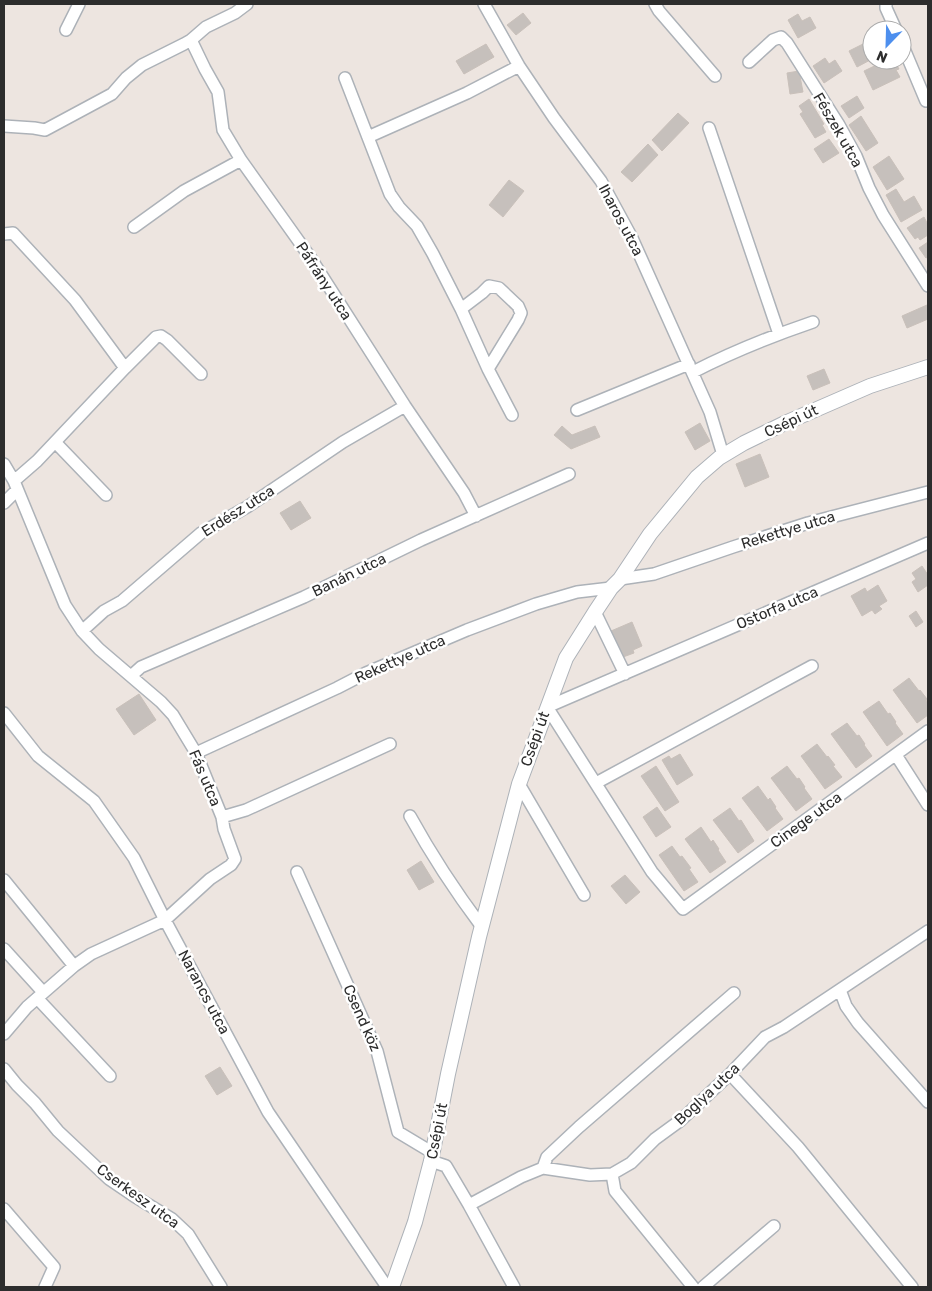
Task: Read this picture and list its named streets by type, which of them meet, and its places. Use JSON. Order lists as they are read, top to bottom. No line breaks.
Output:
{"streets":{"street":["Fészek utca","Iharos utca","Páfrány utca","Csépi út","Erdész utca","Rekettye utca","Banán utca","Ostorfa utca","Fás utca","Cinege utca","Narancs utca","Csend köz","Boglya utca","Cserkesz utca"]},"crossings":[["Iharos utca","Csépi út"],["Páfrány utca","Erdész utca"],["Páfrány utca","Banán utca"],["Csépi út","Rekettye utca"],["Csépi út","Ostorfa utca"],["Csépi út","Csend köz"],["Erdész utca","Fás utca"],["Rekettye utca","Fás utca"],["Banán utca","Fás utca"],["Fás utca","Narancs utca"]],"north":"bottom left"}
